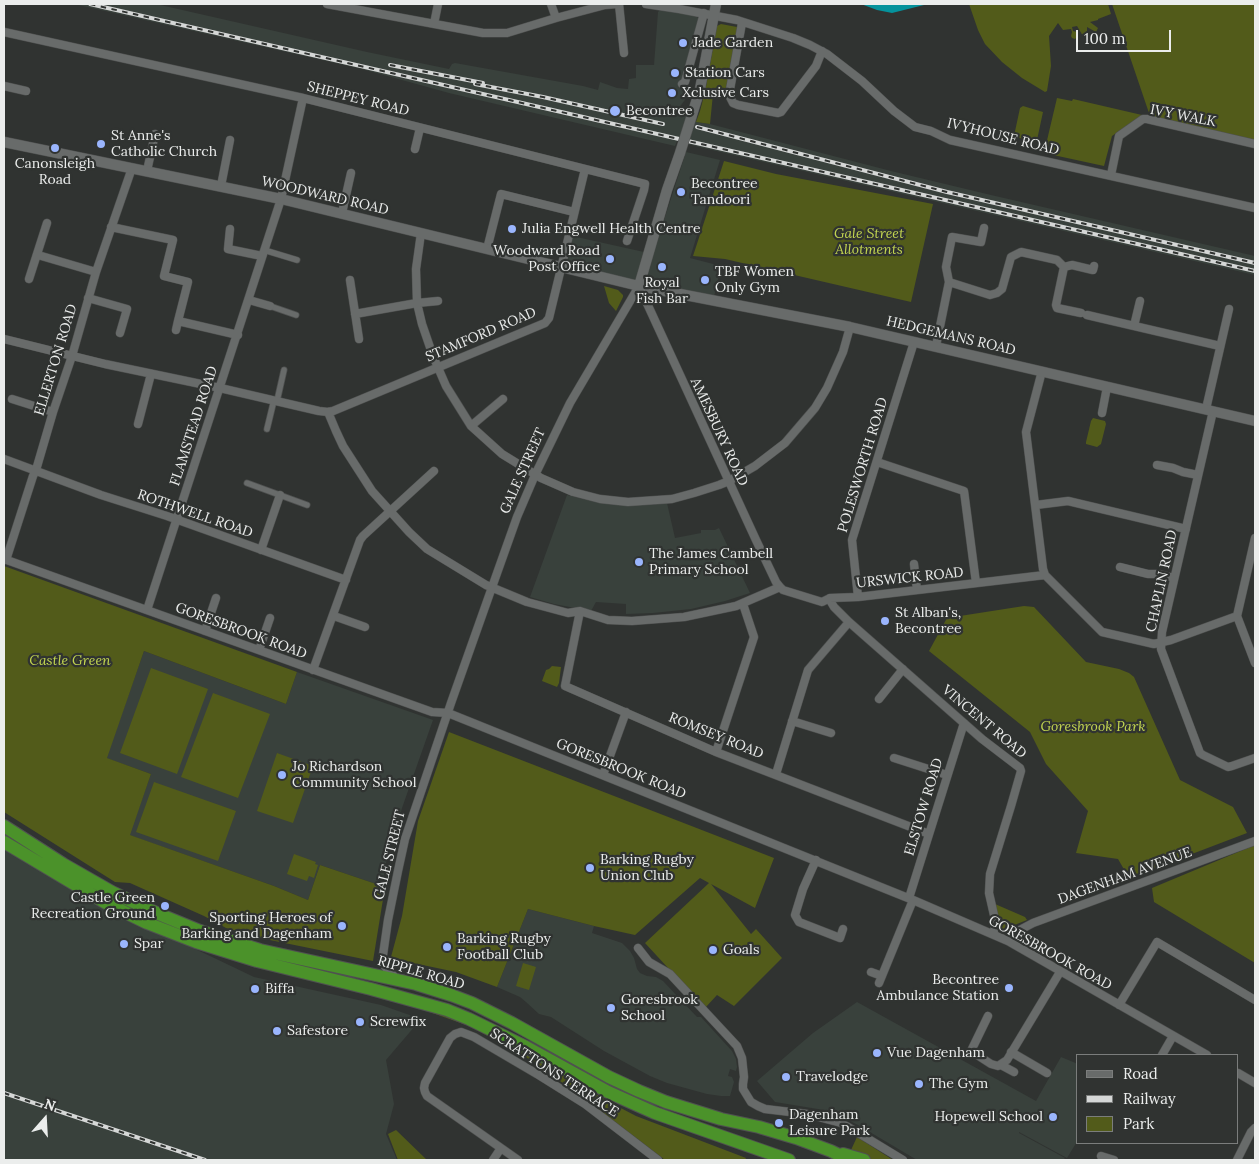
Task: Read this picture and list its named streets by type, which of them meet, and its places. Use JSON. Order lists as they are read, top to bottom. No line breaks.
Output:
{"streets":{"highway":["RIPPLE ROAD"],"street":["SHEPPEY ROAD","IVY WALK","IVYHOUSE ROAD","WOODWARD ROAD","STAMFORD ROAD","HEDGEMANS ROAD","ELLERTON ROAD","FLAMSTEAD ROAD","AMESBURY ROAD","POLESWORTH ROAD","GALE STREET","ROTHWELL ROAD","URSWICK ROAD","CHAPLIN ROAD","GORESBROOK ROAD","VINCENT ROAD","ROMSEY ROAD","ELSTOW ROAD","DAGENHAM AVENUE","SCRATTONS TERRACE"]},"crossings":[["SHEPPEY ROAD","STAMFORD ROAD"],["SHEPPEY ROAD","FLAMSTEAD ROAD"],["IVY WALK","IVYHOUSE ROAD"],["IVYHOUSE ROAD","GALE STREET"],["WOODWARD ROAD","STAMFORD ROAD"],["WOODWARD ROAD","HEDGEMANS ROAD"],["WOODWARD ROAD","ELLERTON ROAD"],["WOODWARD ROAD","FLAMSTEAD ROAD"],["WOODWARD ROAD","AMESBURY ROAD"],["WOODWARD ROAD","GALE STREET"],["HEDGEMANS ROAD","AMESBURY ROAD"],["HEDGEMANS ROAD","POLESWORTH ROAD"],["HEDGEMANS ROAD","GALE STREET"],["HEDGEMANS ROAD","CHAPLIN ROAD"],["ELLERTON ROAD","ROTHWELL ROAD"],["ELLERTON ROAD","GORESBROOK ROAD"],["FLAMSTEAD ROAD","ROTHWELL ROAD"],["FLAMSTEAD ROAD","GORESBROOK ROAD"],["AMESBURY ROAD","GALE STREET"],["AMESBURY ROAD","URSWICK ROAD"],["POLESWORTH ROAD","URSWICK ROAD"],["GALE STREET","GORESBROOK ROAD"],["URSWICK ROAD","VINCENT ROAD"],["GORESBROOK ROAD","VINCENT ROAD"],["GORESBROOK ROAD","ELSTOW ROAD"],["GORESBROOK ROAD","DAGENHAM AVENUE"],["VINCENT ROAD","ELSTOW ROAD"],["ROMSEY ROAD","ELSTOW ROAD"]],"parks":["Gale Street Allotments","Castle Green","Goresbrook Park"],"places":["Jade Garden","Station Cars","Xclusive Cars","Becontree","St Anne's Catholic Church","Canonsleigh Road","Becontree Tandoori","Julia Engwell Health Centre","Woodward Road Post Office","Royal Fish Bar","TBF Women Only Gym","The James Cambell Primary School","St Alban's, Becontree","Jo Richardson Community School","Barking Rugby Union Club","Castle Green Recreation Ground","Sporting Heroes of Barking and Dagenham","Spar","Barking Rugby Football Club","Goals","Becontree Ambulance Station","Biffa","Goresbrook School","Screwfix","Safestore","Vue Dagenham","Travelodge","The Gym","Hopewell School","Dagenham Leisure Park"],"legend":["Road","Railway","Park"],"scale_bar":"100 m","north":"top"}
